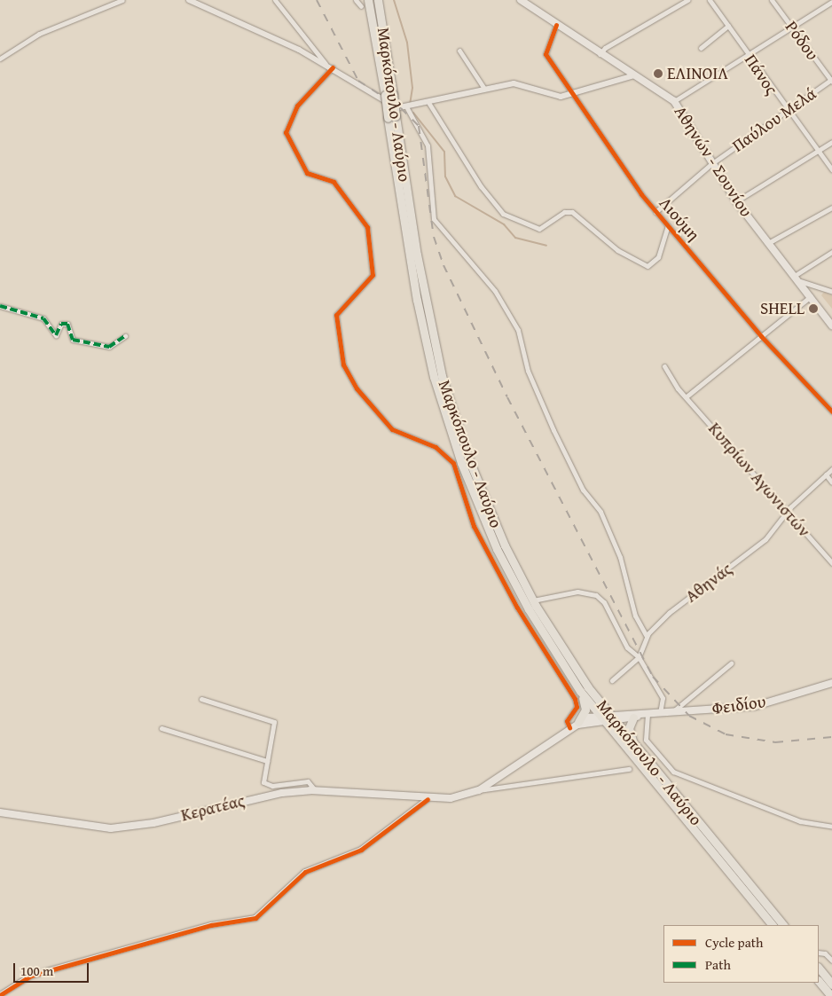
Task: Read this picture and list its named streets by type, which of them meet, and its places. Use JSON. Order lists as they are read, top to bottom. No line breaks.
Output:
{"streets":{"highway":["Μαρκόπουλο - Λαύριο"],"main road":["Αθηνών - Σουνίου","Φειδίου","Κερατέας"],"street":["Ρόδου","Πάνος","Παύλου Μελά","Λιούμη","Κυπρίων Αγωνιστών","Αθηνάς"]},"crossings":[["Ρόδου","Παύλου Μελά"],["Πάνος","Παύλου Μελά"],["Παύλου Μελά","Αθηνών - Σουνίου"],["Παύλου Μελά","Λιούμη"],["Αθηνών - Σουνίου","Λιούμη"],["Κυπρίων Αγωνιστών","Αθηνάς"]],"places":["ΕΛΙΝΟΙΛ","SHELL"],"legend":["Cycle path","Path"],"scale_bar":"100 m"}
